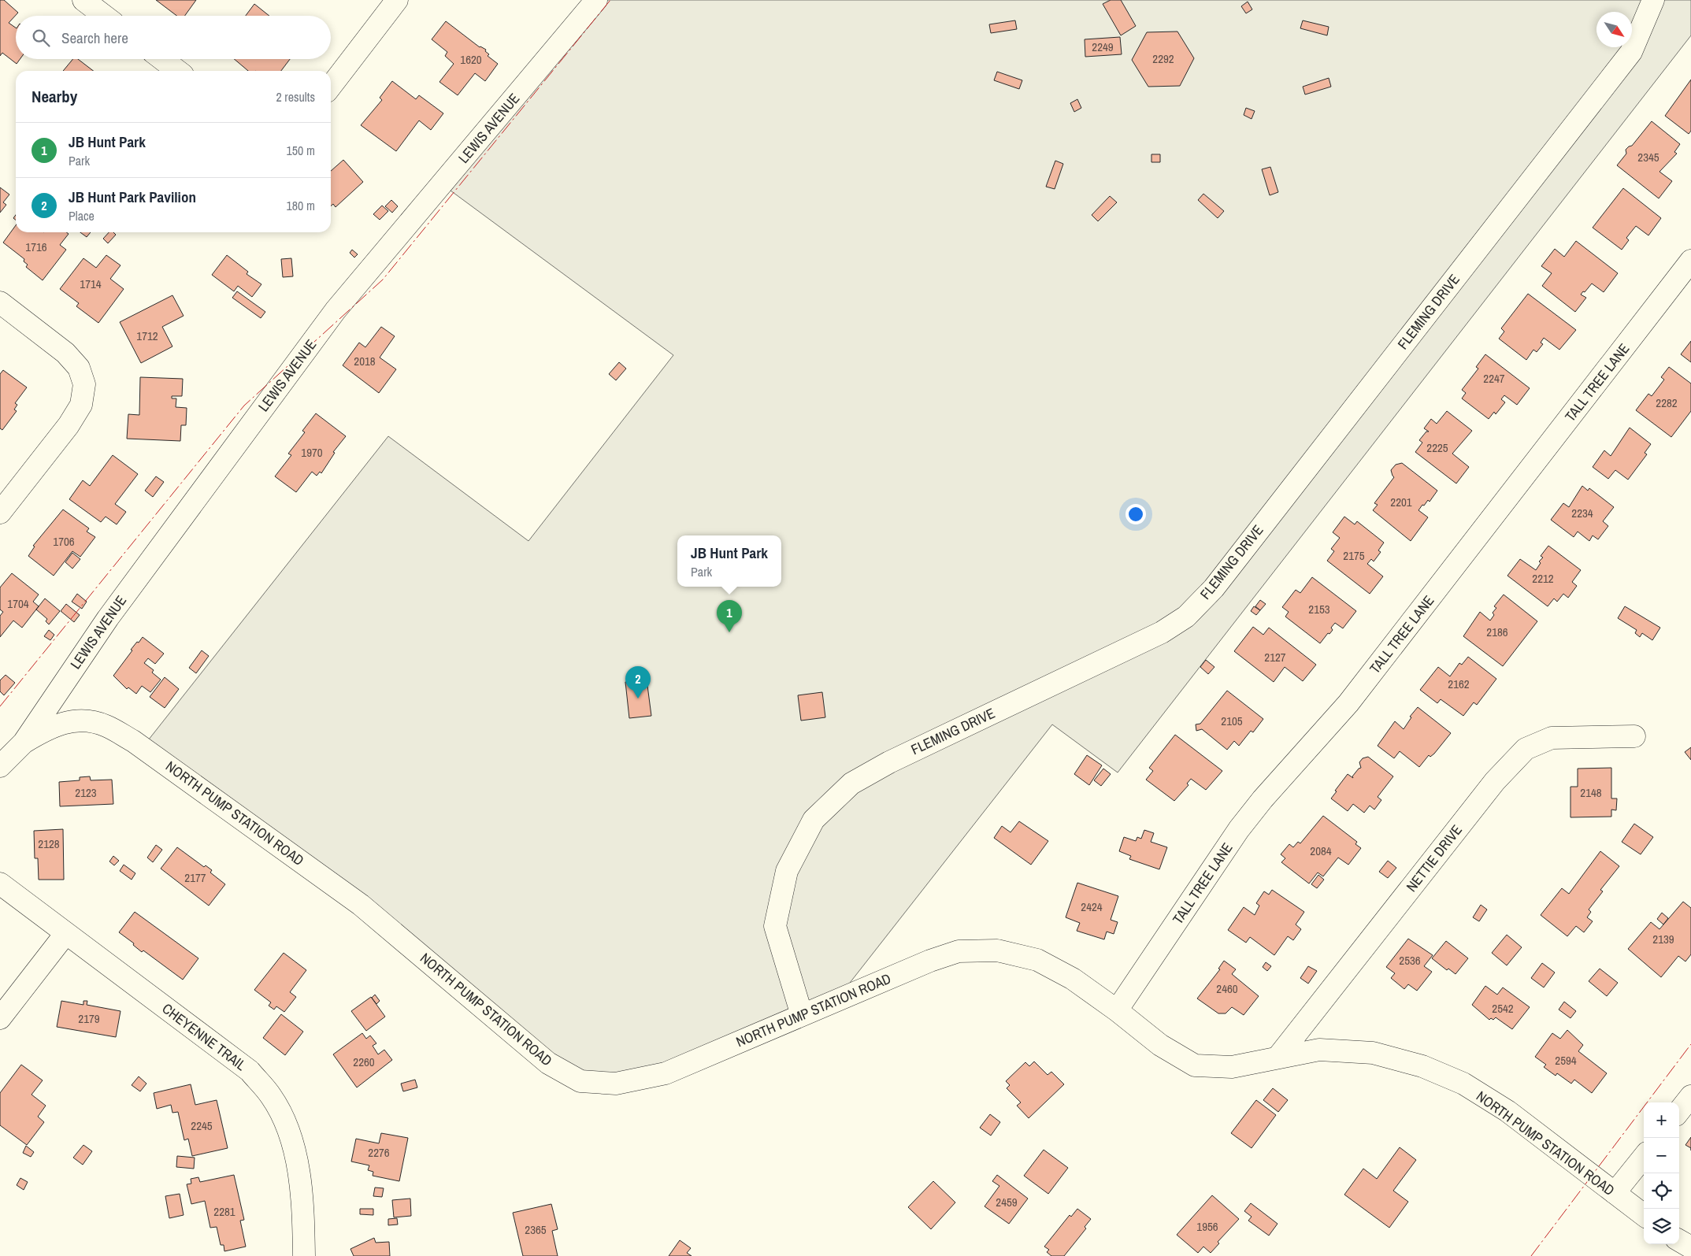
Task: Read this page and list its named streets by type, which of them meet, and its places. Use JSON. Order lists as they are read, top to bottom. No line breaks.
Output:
{"streets":{"street":["LEWIS AVENUE","FLEMING DRIVE","TALL TREE LANE","NORTH PUMP STATION ROAD","NETTIE DRIVE","CHEYENNE TRAIL"]},"crossings":[["LEWIS AVENUE","NORTH PUMP STATION ROAD"],["FLEMING DRIVE","NORTH PUMP STATION ROAD"],["TALL TREE LANE","NORTH PUMP STATION ROAD"],["NORTH PUMP STATION ROAD","NETTIE DRIVE"]],"house_numbers":["2249","2292","1620","2345","1716","1714","1712","2018","2247","2282","2225","1970","2201","2234","1706","2175","2212","1704","2153","2186","2127","2162","2105","2123","2148","2128","2084","2177","2424","2139","2536","2460","2542","2179","2594","2260","2245","2276","2459","2281","1956","2365"],"north":"bottom right","page":{"search":"Search here","heading":["Nearby","2 results"],"list":[{"mark":"1","name":"JB Hunt Park","note":"Park","value":"150 m"},{"mark":"2","name":"JB Hunt Park Pavilion","note":"Place","value":"180 m"}],"popup":["JB Hunt Park","Park"],"pins":["1","2"],"map_buttons":["+","−"]}}
